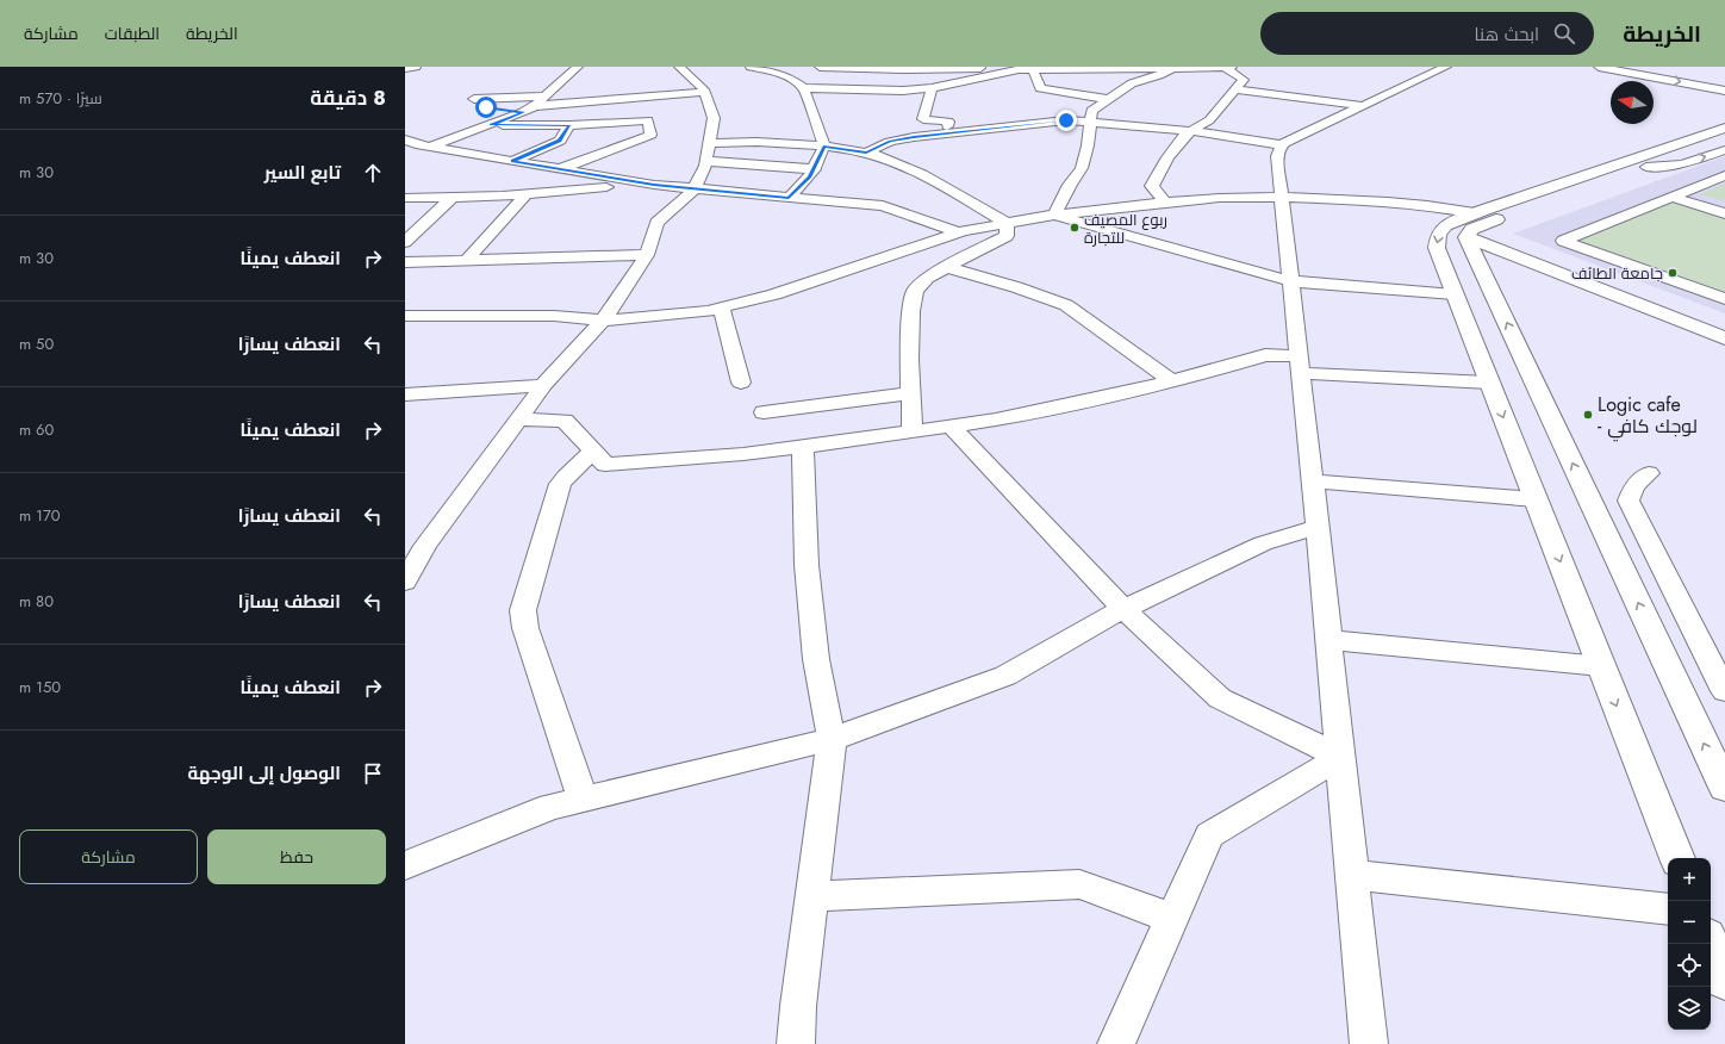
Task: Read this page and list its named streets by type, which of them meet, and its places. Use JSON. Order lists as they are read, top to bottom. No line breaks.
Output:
{"places":["ربوع المصيف للتجارة","جامعة الطائف","Logic cafe - لوجك كافي"],"north":"left","page":{"header":"الخريطة","search":"ابحث هنا","nav":["الخريطة","الطبقات","مشاركة"],"heading":["8 دقيقة","سيرًا · 570 m"],"list":[["تابع السير","30 m"],["انعطف يمينًا","30 m"],["انعطف يسارًا","50 m"],["انعطف يمينًا","60 m"],["انعطف يسارًا","170 m"],["انعطف يسارًا","80 m"],["انعطف يمينًا","150 m"],"الوصول إلى الوجهة"],"buttons":["حفظ","مشاركة"],"map_buttons":["+","−"]}}
